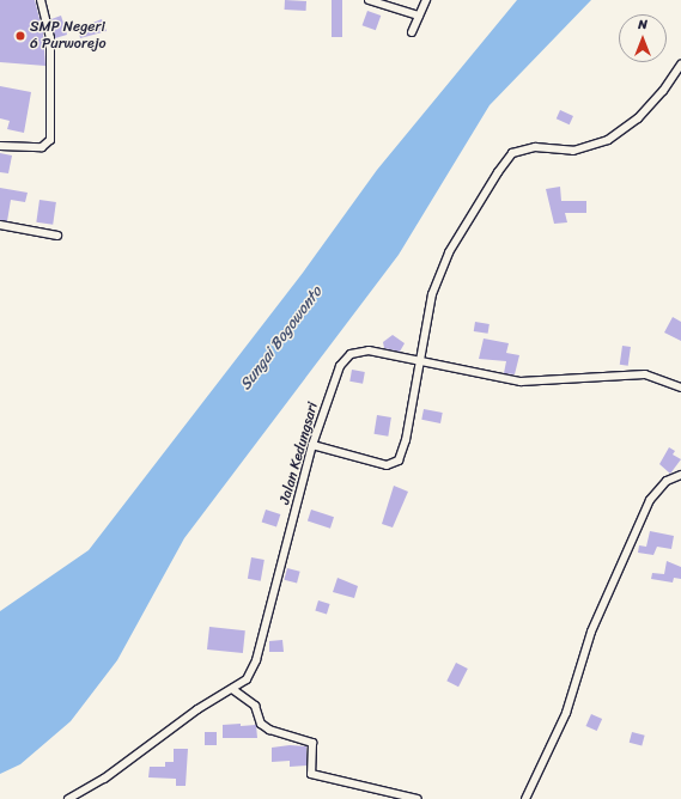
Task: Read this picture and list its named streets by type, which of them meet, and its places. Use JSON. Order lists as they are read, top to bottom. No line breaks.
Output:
{"streets":{"street":["Jalan Kedungsari"]},"water":["Sungai Bogowonto"],"places":["SMP Negeri 6 Purworejo"],"north":"top"}
